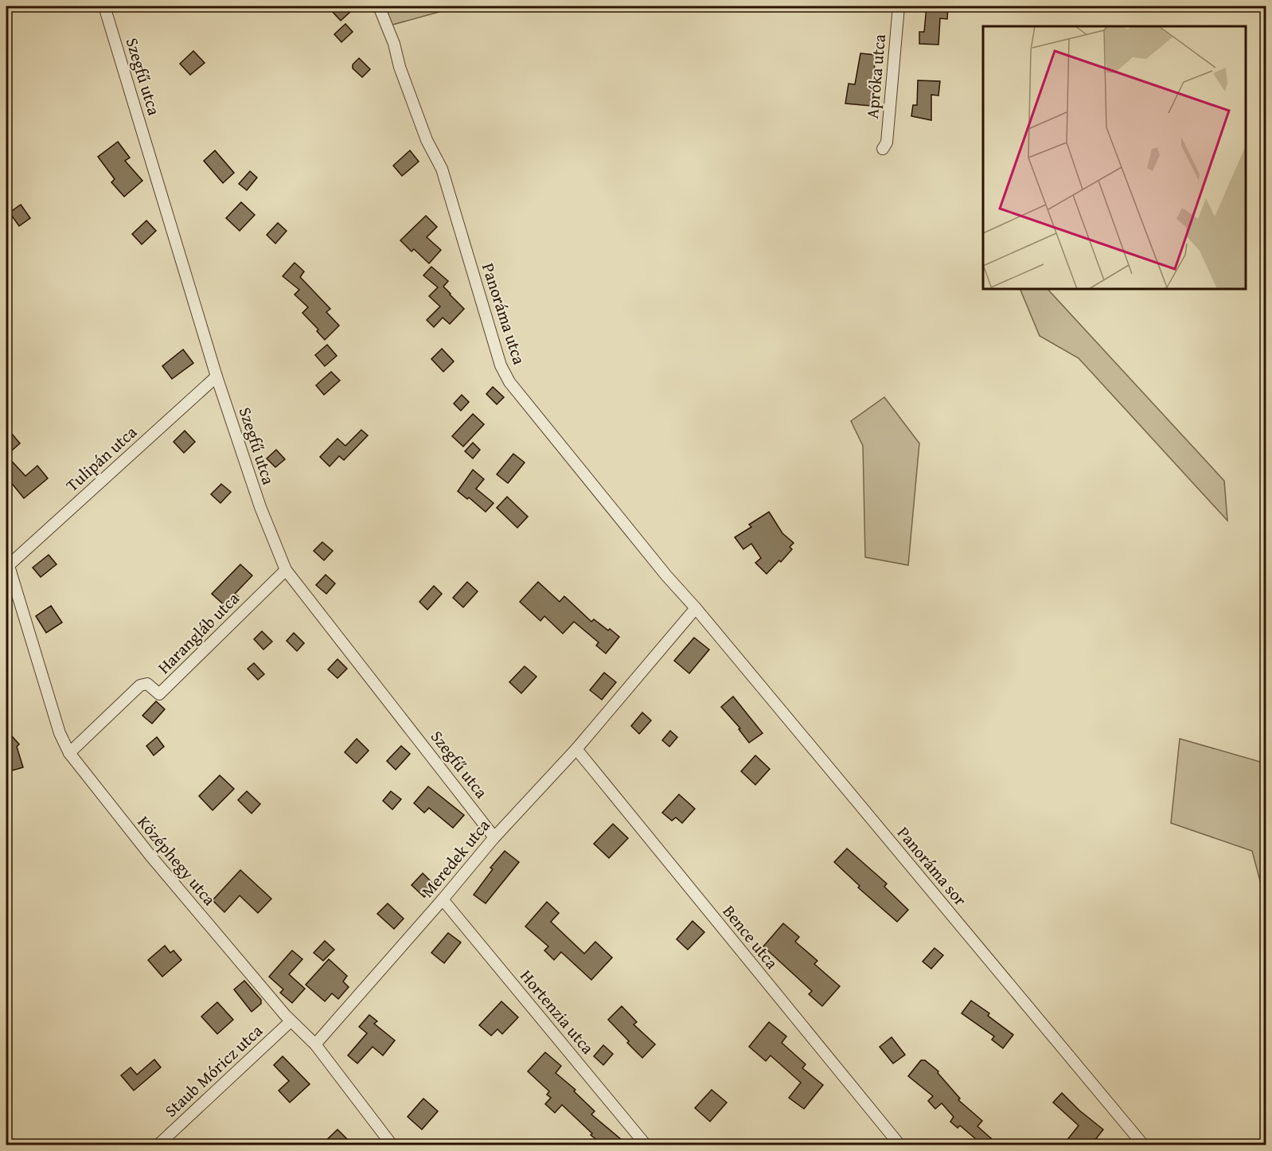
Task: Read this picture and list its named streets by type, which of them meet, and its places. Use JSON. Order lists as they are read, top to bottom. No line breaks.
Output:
{"streets":{"street":["Szegfű utca","Apróka utca","Panoráma utca","Tulipán utca","Harangláb utca","Meredek utca","Középhegy utca","Panoráma sor","Bence utca","Hortenzia utca","Staub Móricz utca"]},"crossings":[["Szegfű utca","Tulipán utca"],["Szegfű utca","Harangláb utca"],["Szegfű utca","Meredek utca"],["Panoráma utca","Meredek utca"],["Panoráma utca","Panoráma sor"],["Tulipán utca","Középhegy utca"],["Harangláb utca","Középhegy utca"],["Meredek utca","Középhegy utca"],["Meredek utca","Panoráma sor"],["Meredek utca","Bence utca"],["Meredek utca","Hortenzia utca"],["Középhegy utca","Staub Móricz utca"]]}
